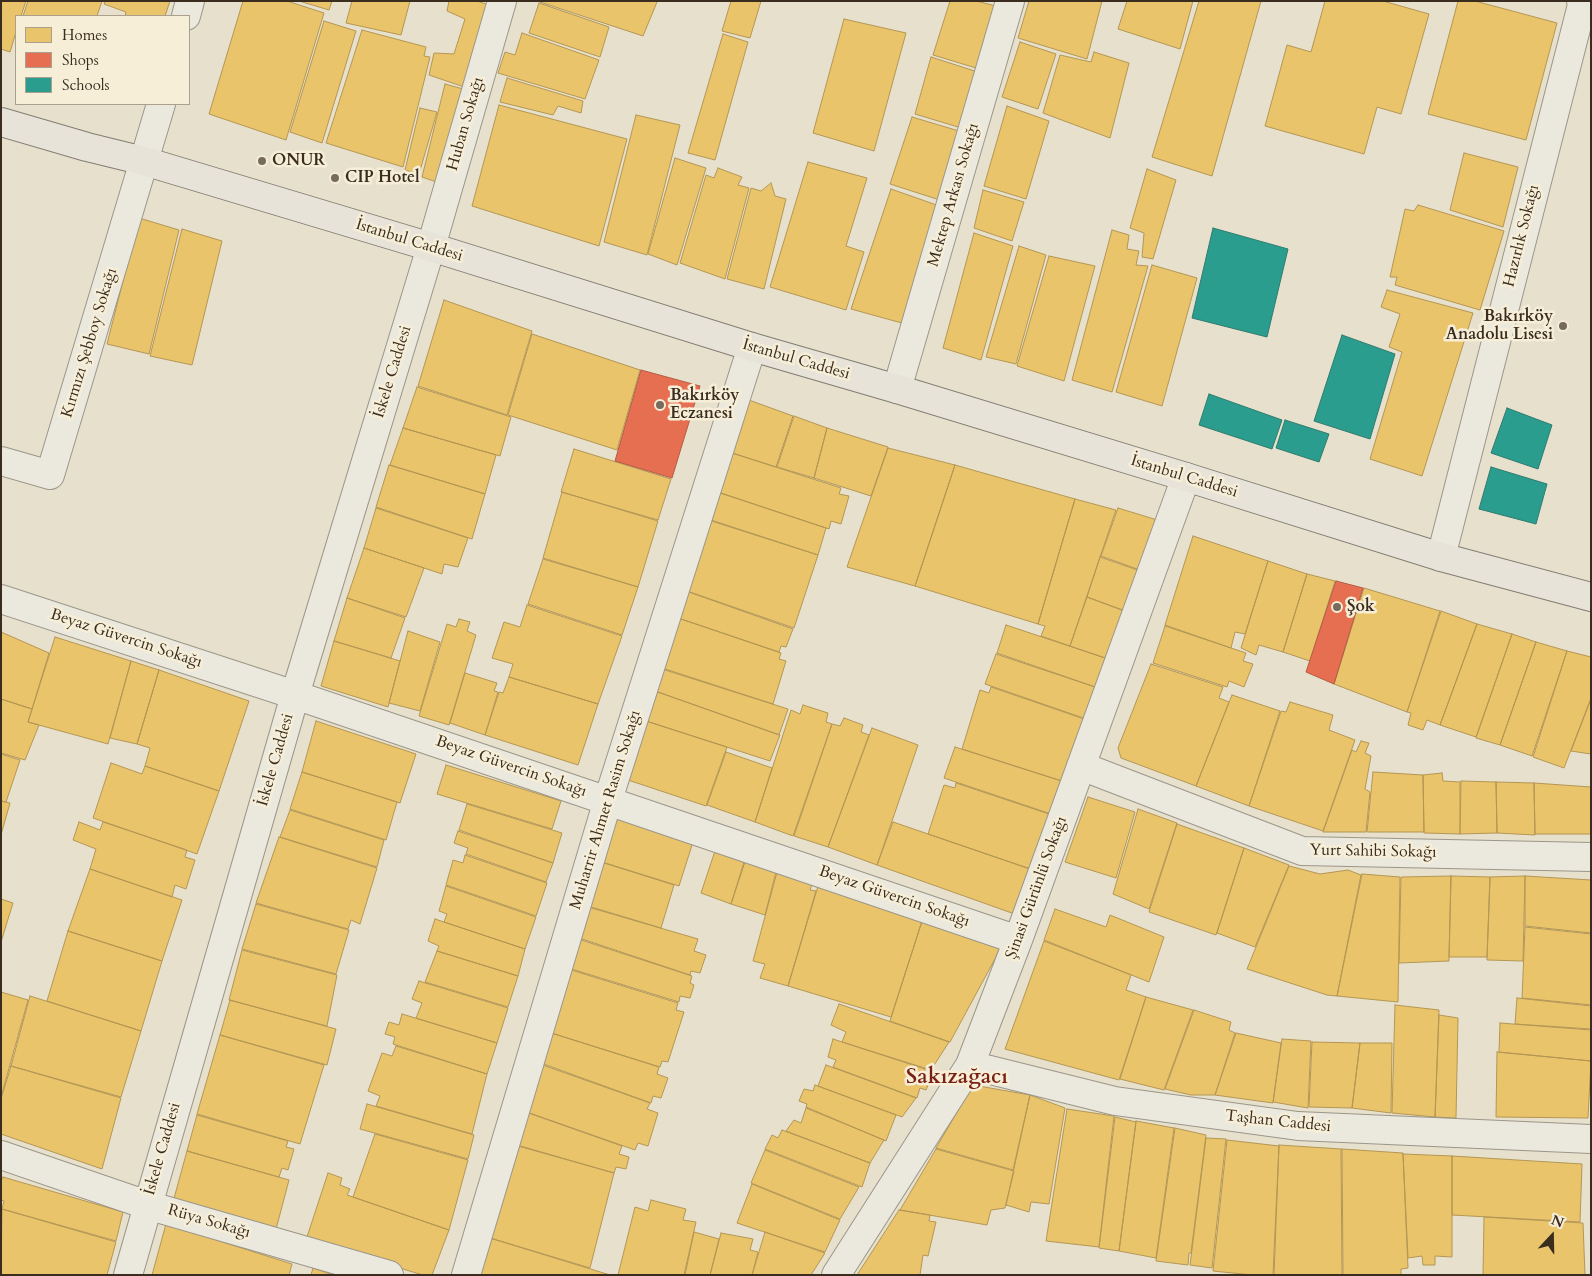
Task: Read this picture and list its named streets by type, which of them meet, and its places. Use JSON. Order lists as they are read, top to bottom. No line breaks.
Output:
{"streets":{"main road":["İstanbul Caddesi"],"street":["Huban Sokağı","Mektep Arkası Sokağı","Hazırlık Sokağı","Kırmızı Şebboy Sokağı","İskele Caddesi","Beyaz Güvercin Sokağı","Muharrir Ahmet Rasim Sokağı","Yurt Sahibi Sokağı","Şinasi Gürünlü Sokağı","Taşhan Caddesi","Rüya Sokağı"]},"crossings":[["Huban Sokağı","İstanbul Caddesi"],["Huban Sokağı","İskele Caddesi"],["Mektep Arkası Sokağı","İstanbul Caddesi"],["Hazırlık Sokağı","İstanbul Caddesi"],["İstanbul Caddesi","Kırmızı Şebboy Sokağı"],["İstanbul Caddesi","İskele Caddesi"],["İstanbul Caddesi","Muharrir Ahmet Rasim Sokağı"],["İstanbul Caddesi","Şinasi Gürünlü Sokağı"],["İskele Caddesi","Beyaz Güvercin Sokağı"],["İskele Caddesi","Rüya Sokağı"],["Beyaz Güvercin Sokağı","Muharrir Ahmet Rasim Sokağı"],["Beyaz Güvercin Sokağı","Şinasi Gürünlü Sokağı"],["Yurt Sahibi Sokağı","Şinasi Gürünlü Sokağı"],["Şinasi Gürünlü Sokağı","Taşhan Caddesi"]],"districts":["Sakızağacı"],"places":["ONUR","CIP Hotel","Bakırköy Anadolu Lisesi","Bakırköy Eczanesi","Şok"],"legend":["Homes","Shops","Schools"],"north":"top"}
